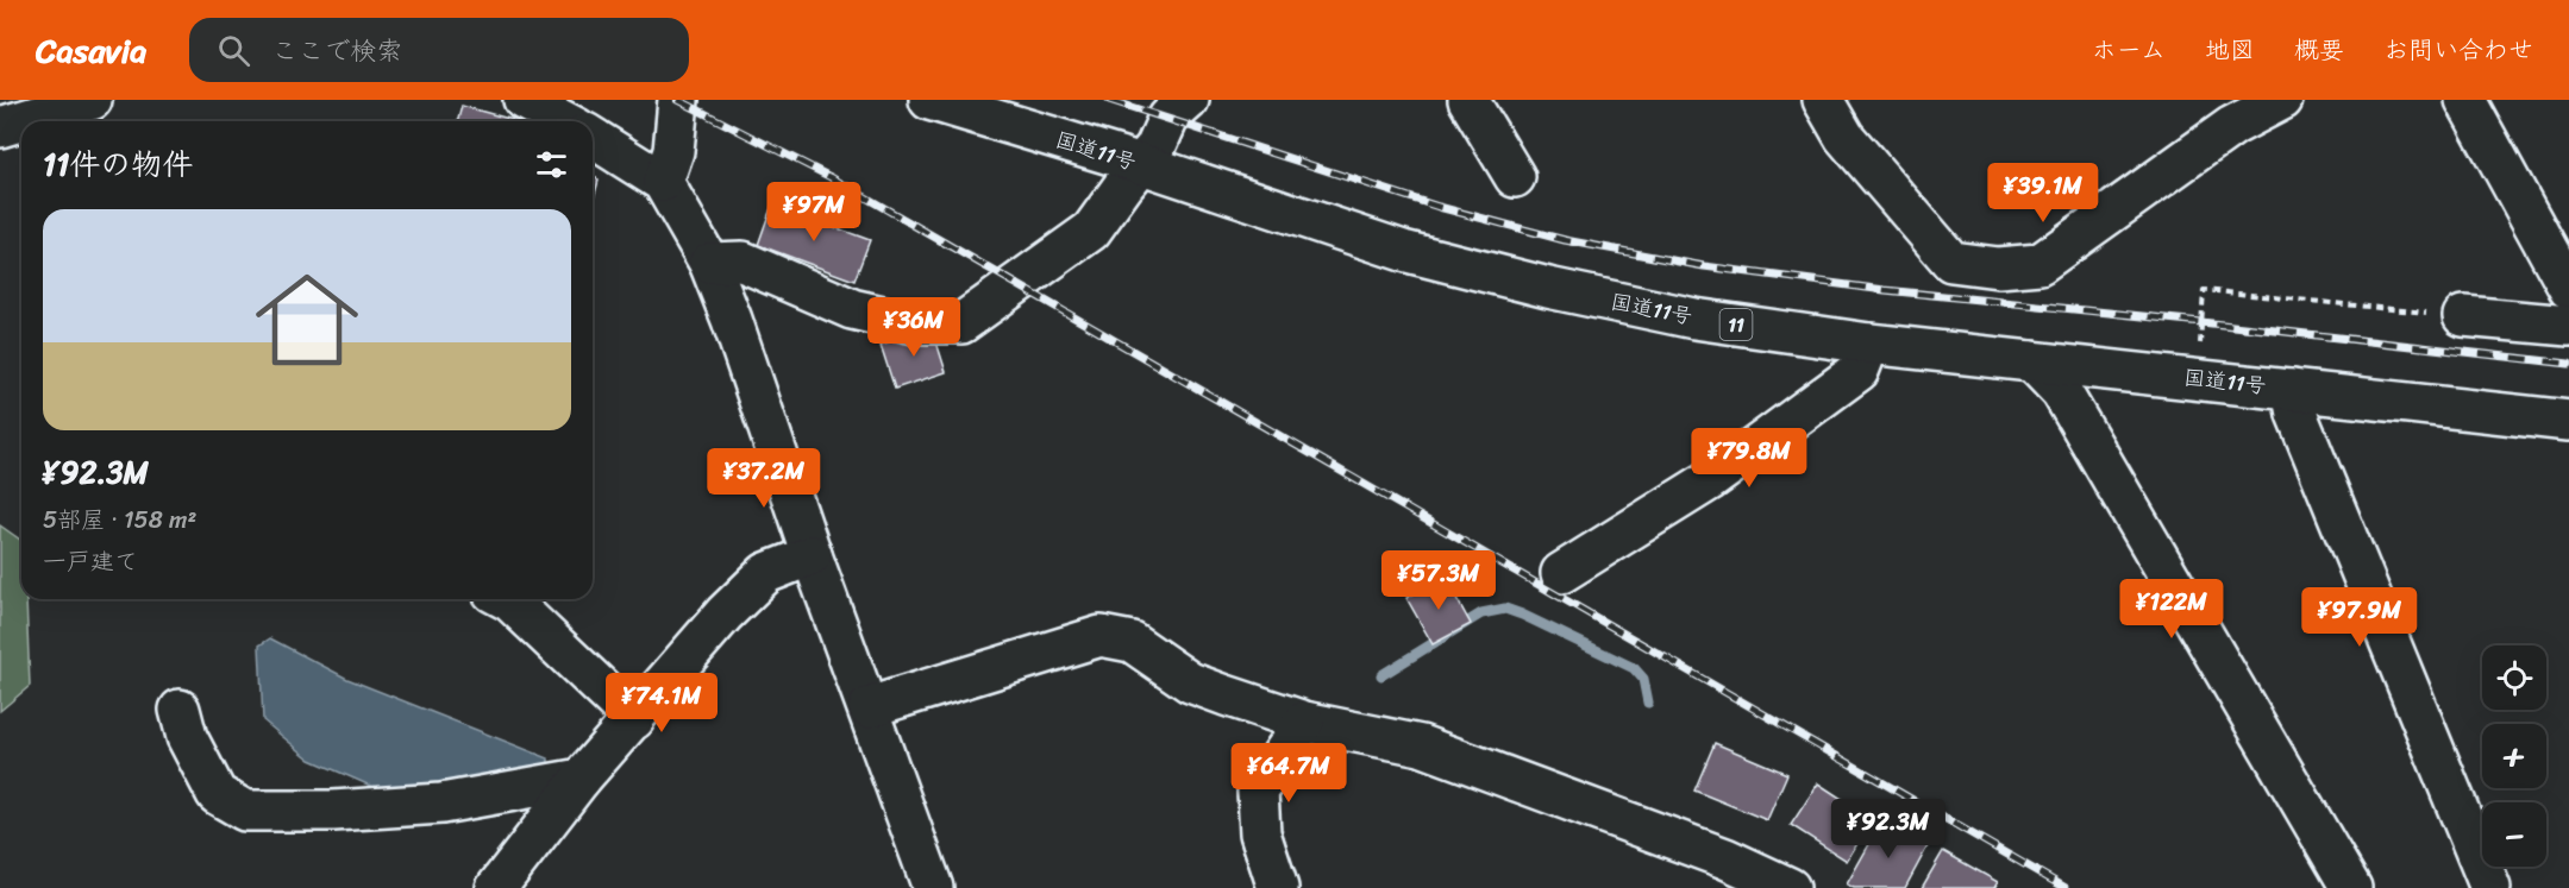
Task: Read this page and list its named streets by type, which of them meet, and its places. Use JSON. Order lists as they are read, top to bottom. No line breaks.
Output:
{"streets":{"main road":["国道11号","11"]},"page":{"header":"Casavia","search":"ここで検索","nav":["ホーム","地図","概要","お問い合わせ"],"heading":"11件の物件","price":["¥39.1M","¥97M","¥36M","¥79.8M","¥37.2M","¥57.3M","¥122M","¥97.9M","¥74.1M","¥64.7M","¥92.3M"],"list":[{"name":"¥92.3M","note":"5部屋 · 158 m² · 一戸建て"}],"map_buttons":["+","−"]}}
